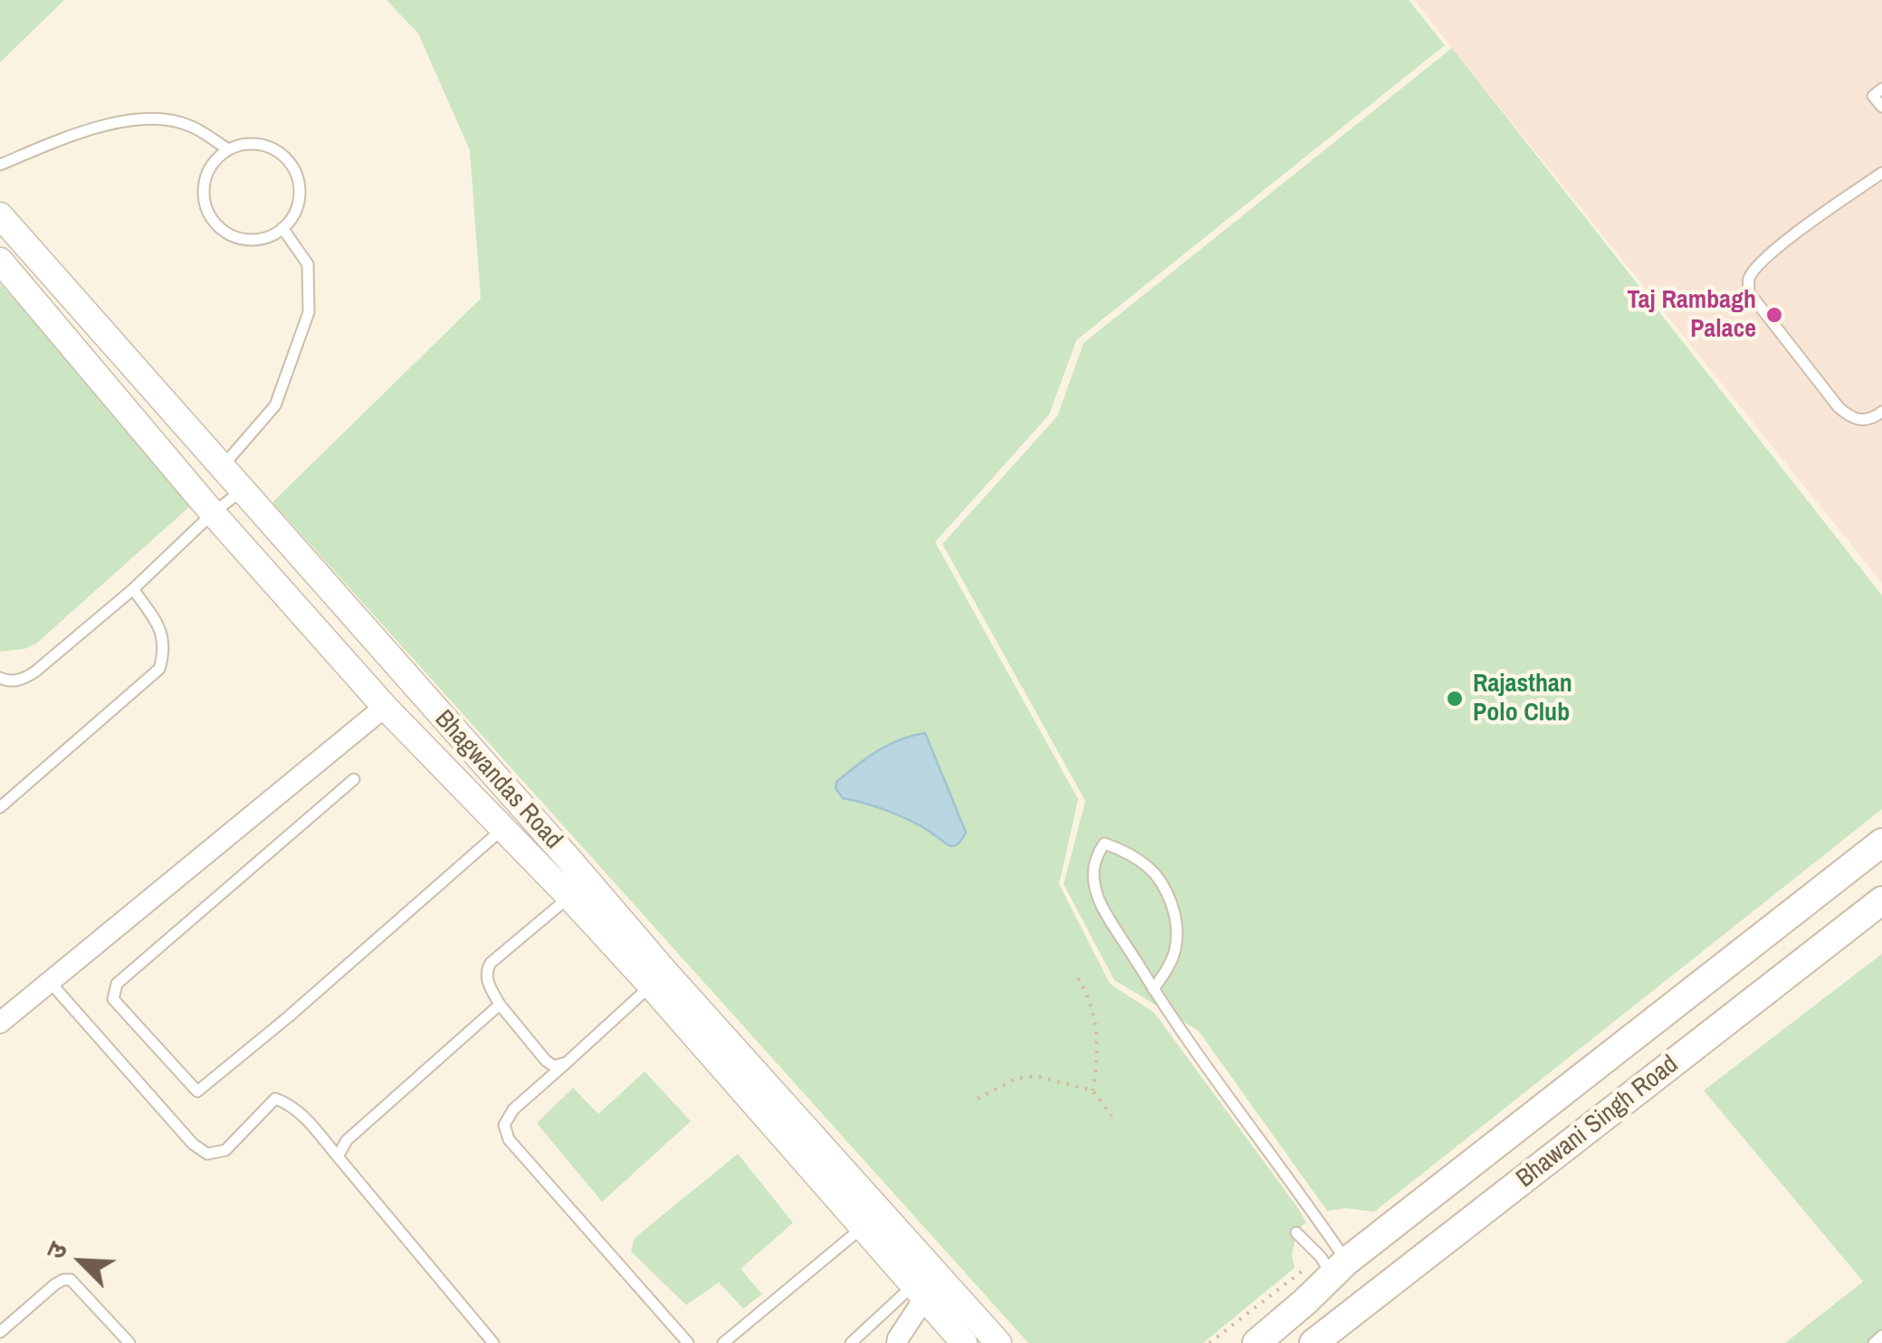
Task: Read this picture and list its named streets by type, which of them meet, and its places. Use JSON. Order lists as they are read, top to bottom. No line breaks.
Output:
{"streets":{"main road":["Bhawani Singh Road"],"street":["Bhagwandas Road"]},"places":["Taj Rambagh Palace","Rajasthan Polo Club"],"north":"top left"}
